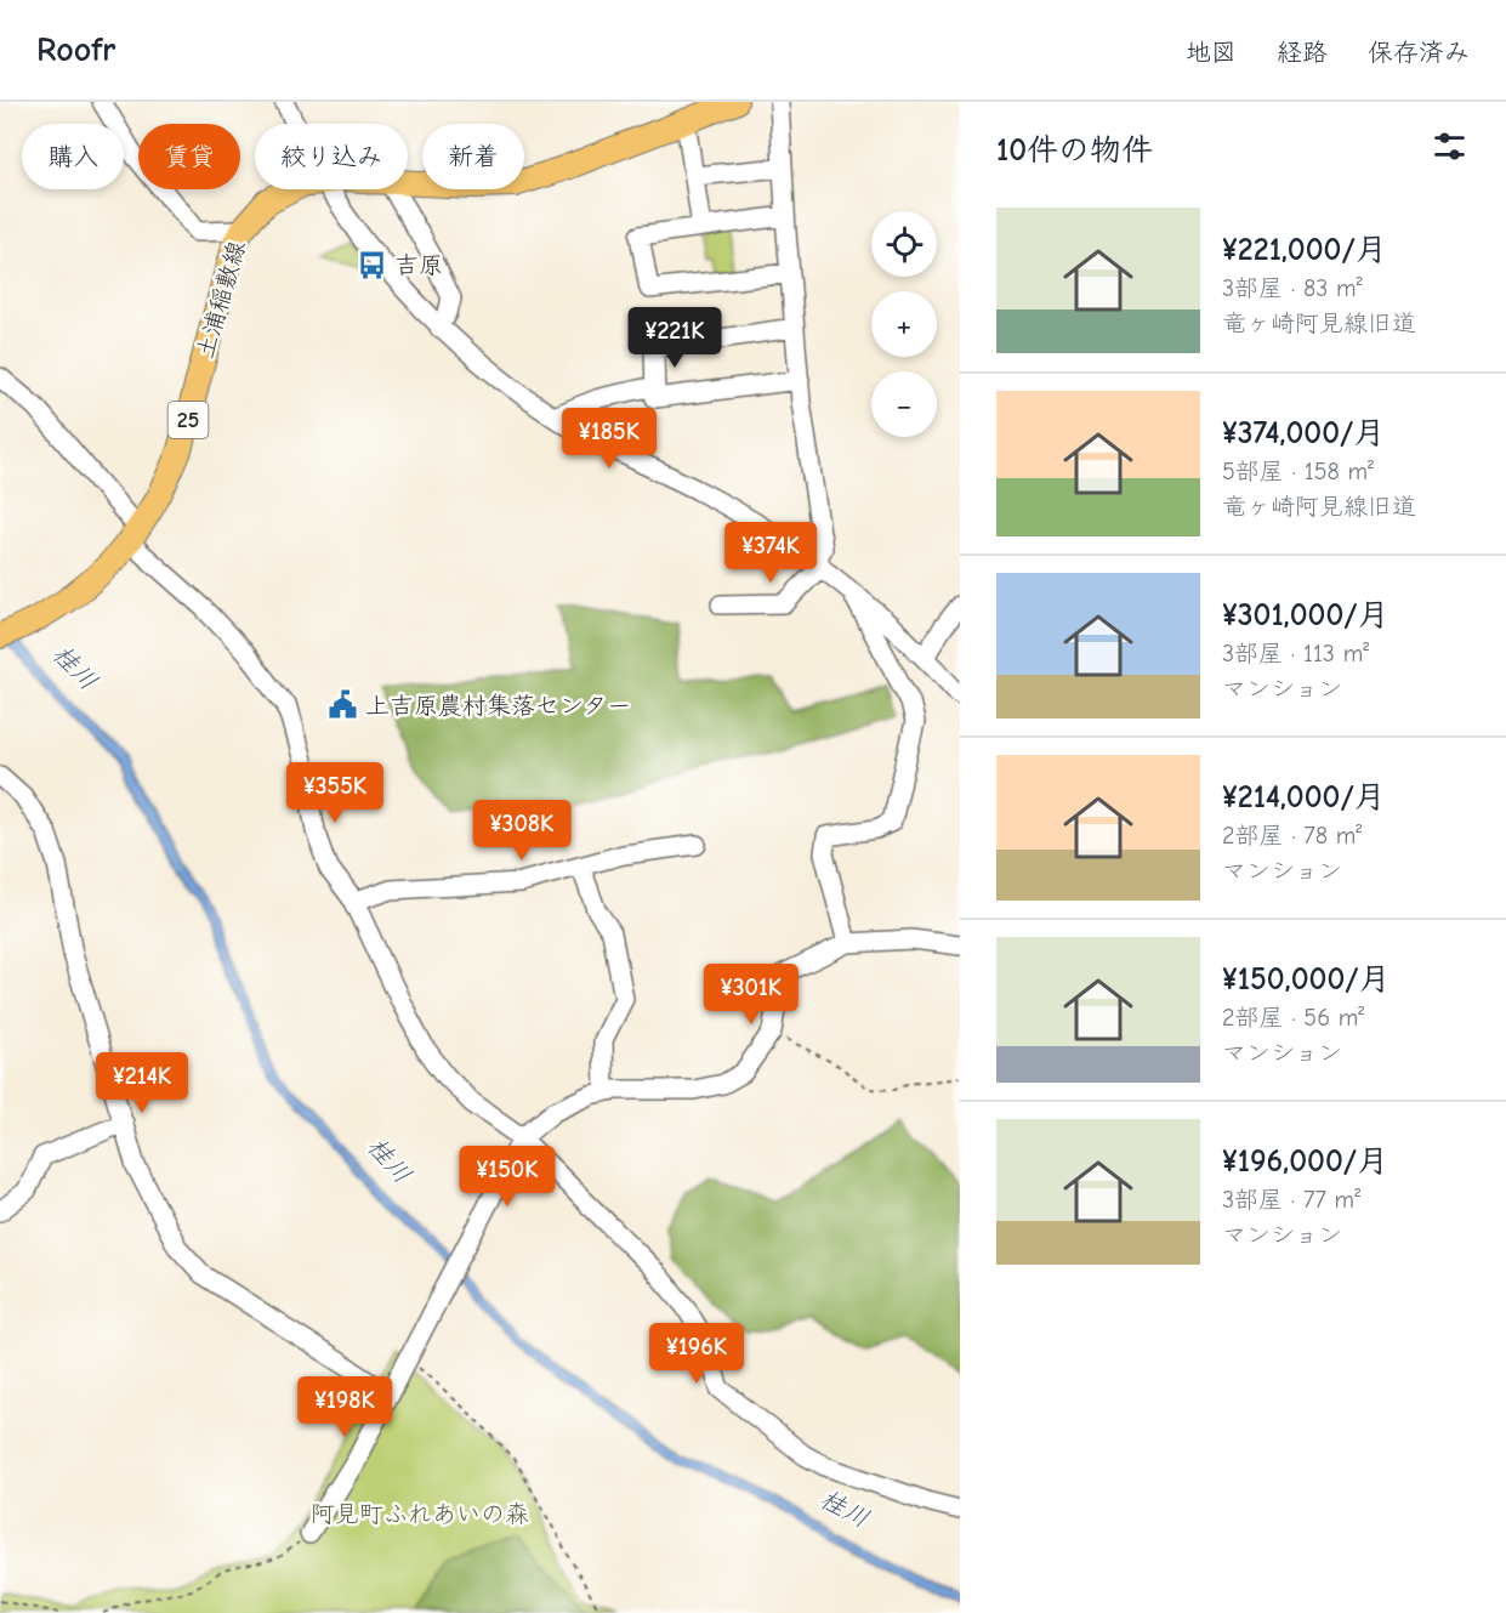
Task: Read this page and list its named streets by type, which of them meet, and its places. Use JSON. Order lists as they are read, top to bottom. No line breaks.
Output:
{"streets":{"main road":["土浦稲敷線","25"]},"water":["桂川"],"parks":["阿見町ふれあいの森"],"places":{"bus stop":["吉原"],"public building":["上吉原農村集落センター"]},"page":{"header":"Roofr","nav":["地図","経路","保存済み"],"heading":"10件の物件","chip":["購入","賃貸","絞り込み","新着"],"list":[{"name":"¥221,000/月","note":"3部屋 · 83 m² · 竜ヶ崎阿見線旧道"},{"name":"¥374,000/月","note":"5部屋 · 158 m² · 竜ヶ崎阿見線旧道"},{"name":"¥301,000/月","note":"3部屋 · 113 m² · マンション"},{"name":"¥214,000/月","note":"2部屋 · 78 m² · マンション"},{"name":"¥150,000/月","note":"2部屋 · 56 m² · マンション"},{"name":"¥196,000/月","note":"3部屋 · 77 m² · マンション"}],"map_buttons":["+","−"],"price":["¥221K","¥185K","¥374K","¥355K","¥308K","¥301K","¥214K","¥150K","¥196K","¥198K"]}}
